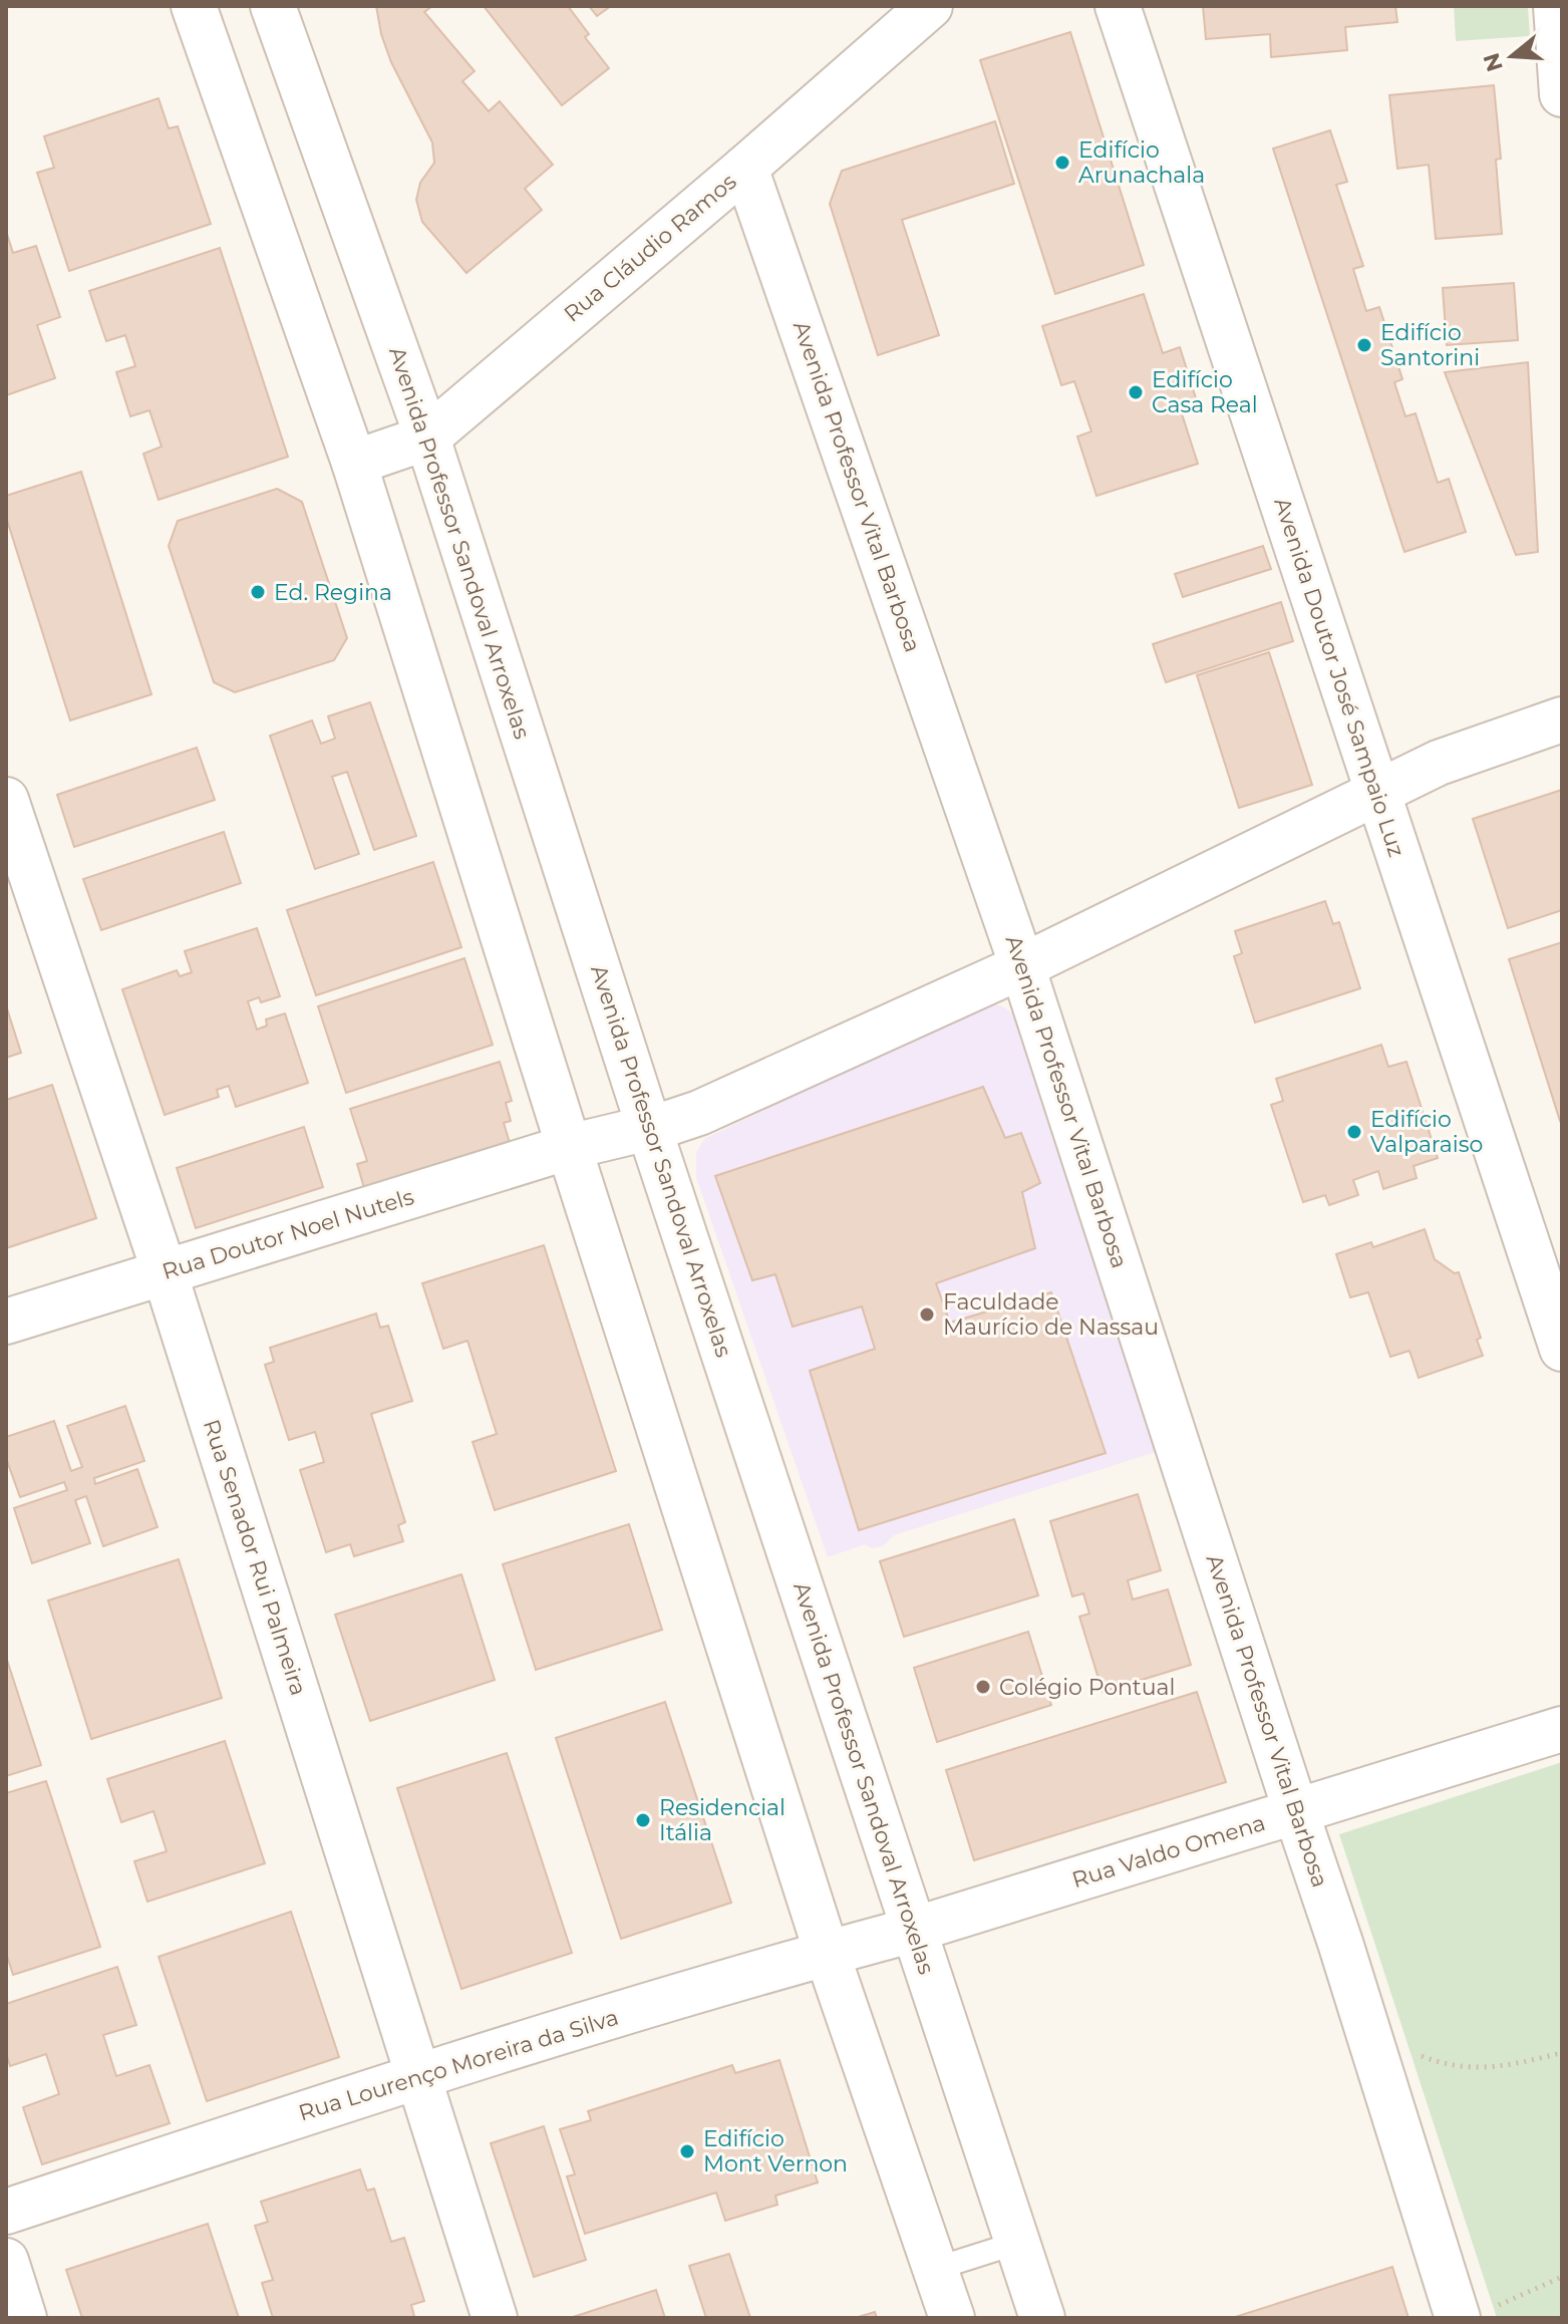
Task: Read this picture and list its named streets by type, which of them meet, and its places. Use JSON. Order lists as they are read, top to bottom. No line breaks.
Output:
{"streets":{"street":["Rua Cláudio Ramos","Avenida Professor Vital Barbosa","Avenida Professor Sandoval Arroxelas","Avenida Doutor José Sampaio Luz","Rua Doutor Noel Nutels","Rua Senador Rui Palmeira","Rua Valdo Omena","Rua Lourenço Moreira da Silva"]},"crossings":[["Rua Cláudio Ramos","Avenida Professor Vital Barbosa"],["Rua Cláudio Ramos","Avenida Professor Sandoval Arroxelas"],["Avenida Professor Vital Barbosa","Rua Doutor Noel Nutels"],["Avenida Professor Vital Barbosa","Rua Valdo Omena"],["Avenida Professor Sandoval Arroxelas","Rua Doutor Noel Nutels"],["Avenida Professor Sandoval Arroxelas","Rua Valdo Omena"],["Avenida Professor Sandoval Arroxelas","Rua Lourenço Moreira da Silva"],["Avenida Doutor José Sampaio Luz","Rua Doutor Noel Nutels"],["Rua Doutor Noel Nutels","Rua Senador Rui Palmeira"],["Rua Senador Rui Palmeira","Rua Lourenço Moreira da Silva"],["Rua Valdo Omena","Rua Lourenço Moreira da Silva"]],"places":["Edifício Arunachala","Edifício Santorini","Edifício Casa Real","Ed. Regina","Edifício Valparaiso","Faculdade Maurício de Nassau","Colégio Pontual","Residencial Itália","Edifício Mont Vernon"],"north":"left"}
